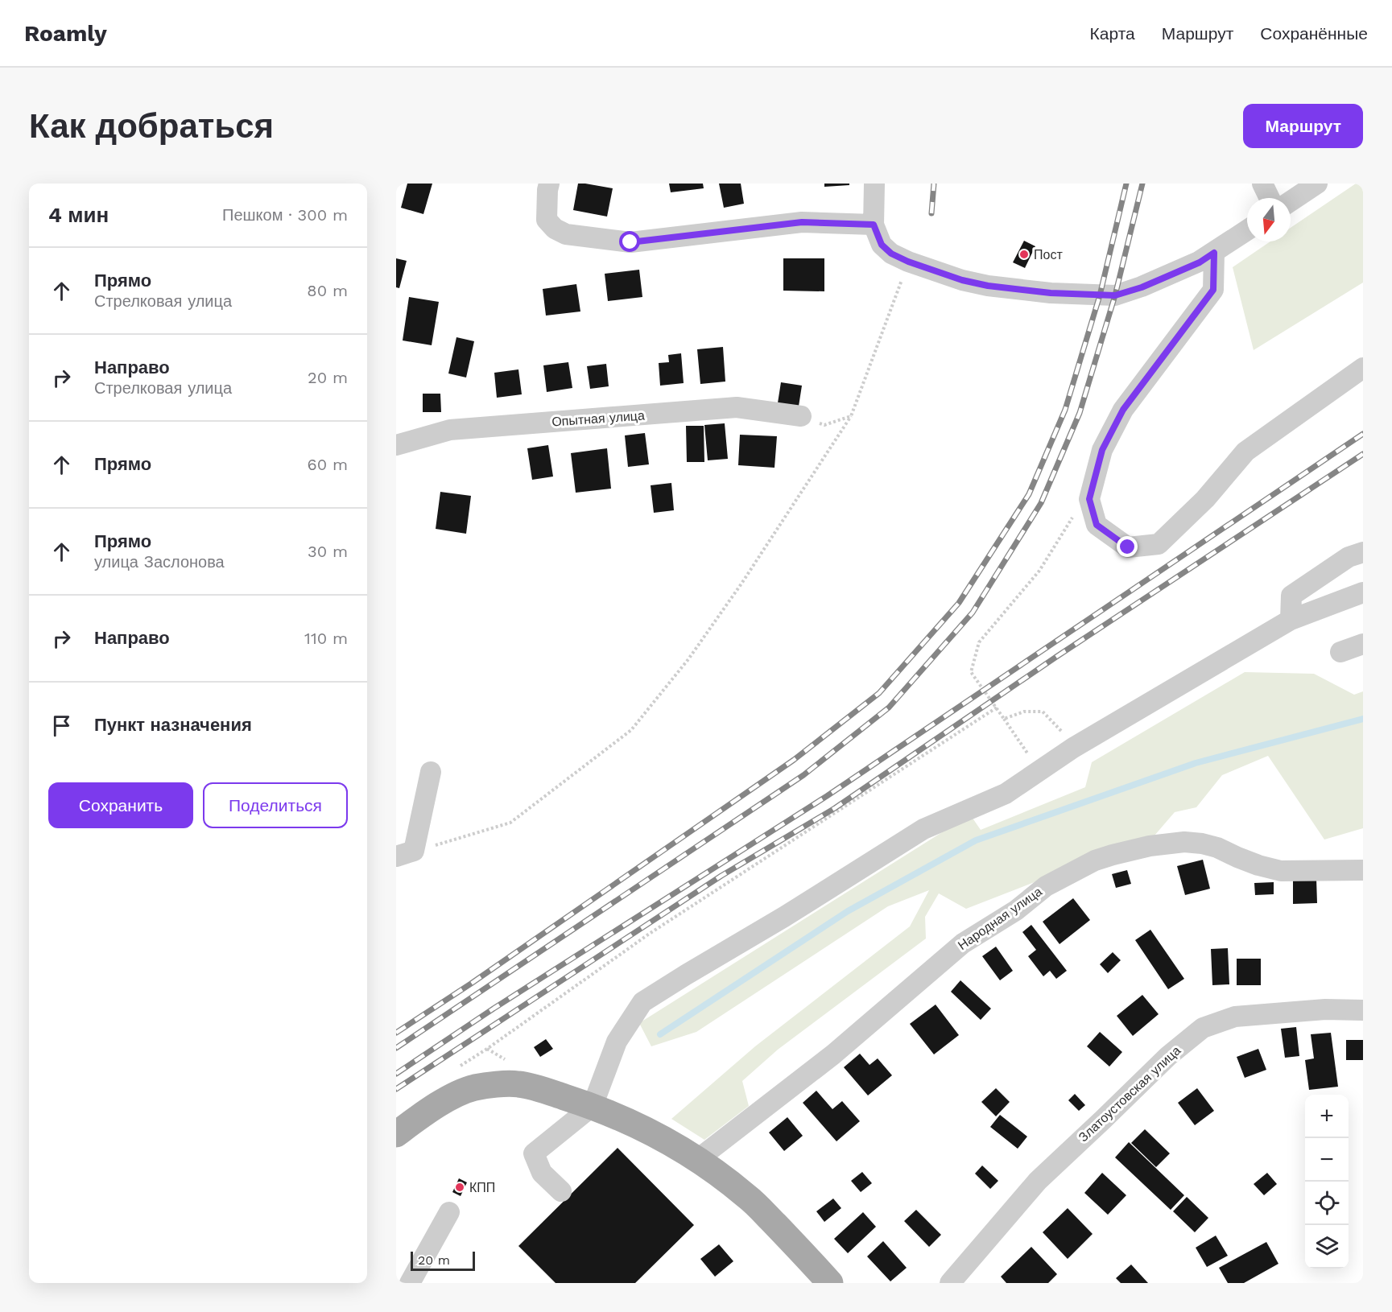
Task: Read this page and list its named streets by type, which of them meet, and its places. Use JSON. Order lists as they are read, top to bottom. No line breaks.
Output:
{"streets":{"street":["Опытная улица","Народная улица","Златоустовская улица"]},"places":["Пост","КПП"],"scale_bar":"20 m","north":"bottom","page":{"header":"Roamly","nav":["Карта","Маршрут","Сохранённые"],"buttons":["Маршрут",["Сохранить","Поделиться"]],"title":"Как добраться","heading":["4 мин","Пешком · 300 m"],"list":[["Прямо","Стрелковая улица","80 m"],["Направо","Стрелковая улица","20 m"],["Прямо","60 m"],["Прямо","улица Заслонова","30 m"],["Направо","110 m"],"Пункт назначения"],"map_buttons":["+","−"],"scale":"20 m"}}
